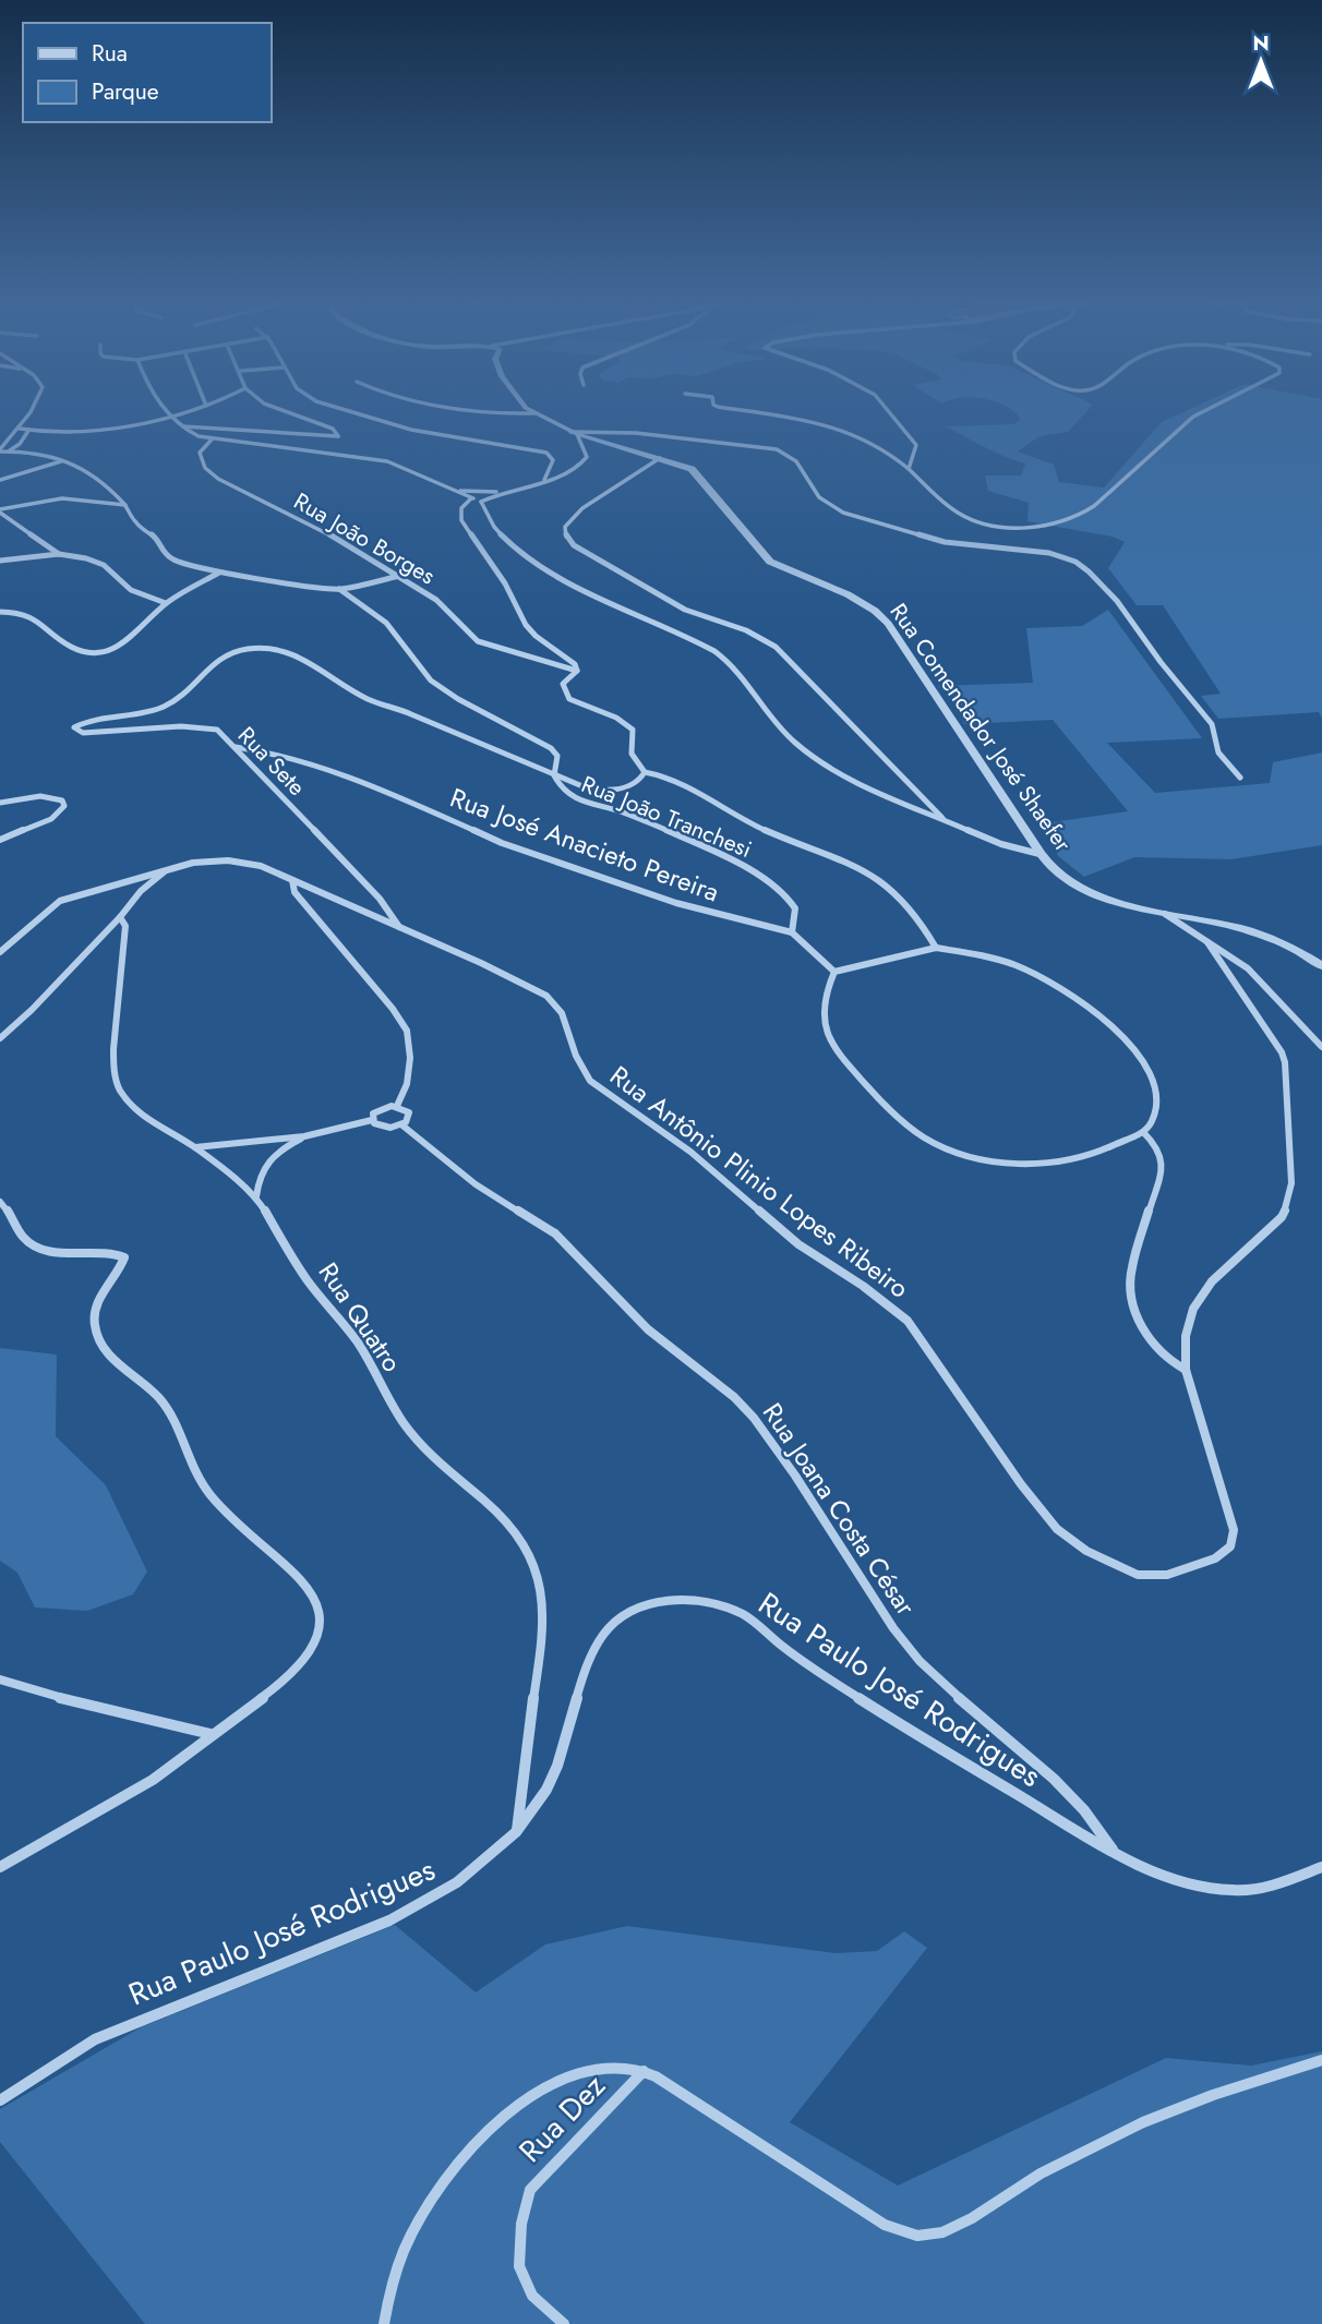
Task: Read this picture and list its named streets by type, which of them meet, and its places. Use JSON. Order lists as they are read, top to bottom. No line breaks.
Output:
{"streets":{"street":["Rua João Borges","Rua Comendador José Shaefer","Rua Sete","Rua João Tranchesi","Rua José Anacieto Pereira","Rua Antônio Plinio Lopes Ribeiro","Rua Quatro","Rua Joana Costa César","Rua Paulo José Rodrigues","Rua Dez"]},"crossings":[["Rua Sete","Rua João Tranchesi"],["Rua Sete","Rua José Anacieto Pereira"],["Rua Sete","Rua Antônio Plinio Lopes Ribeiro"],["Rua João Tranchesi","Rua José Anacieto Pereira"],["Rua Quatro","Rua Paulo José Rodrigues"],["Rua Joana Costa César","Rua Paulo José Rodrigues"]],"legend":["Rua","Parque"],"north":"top"}
